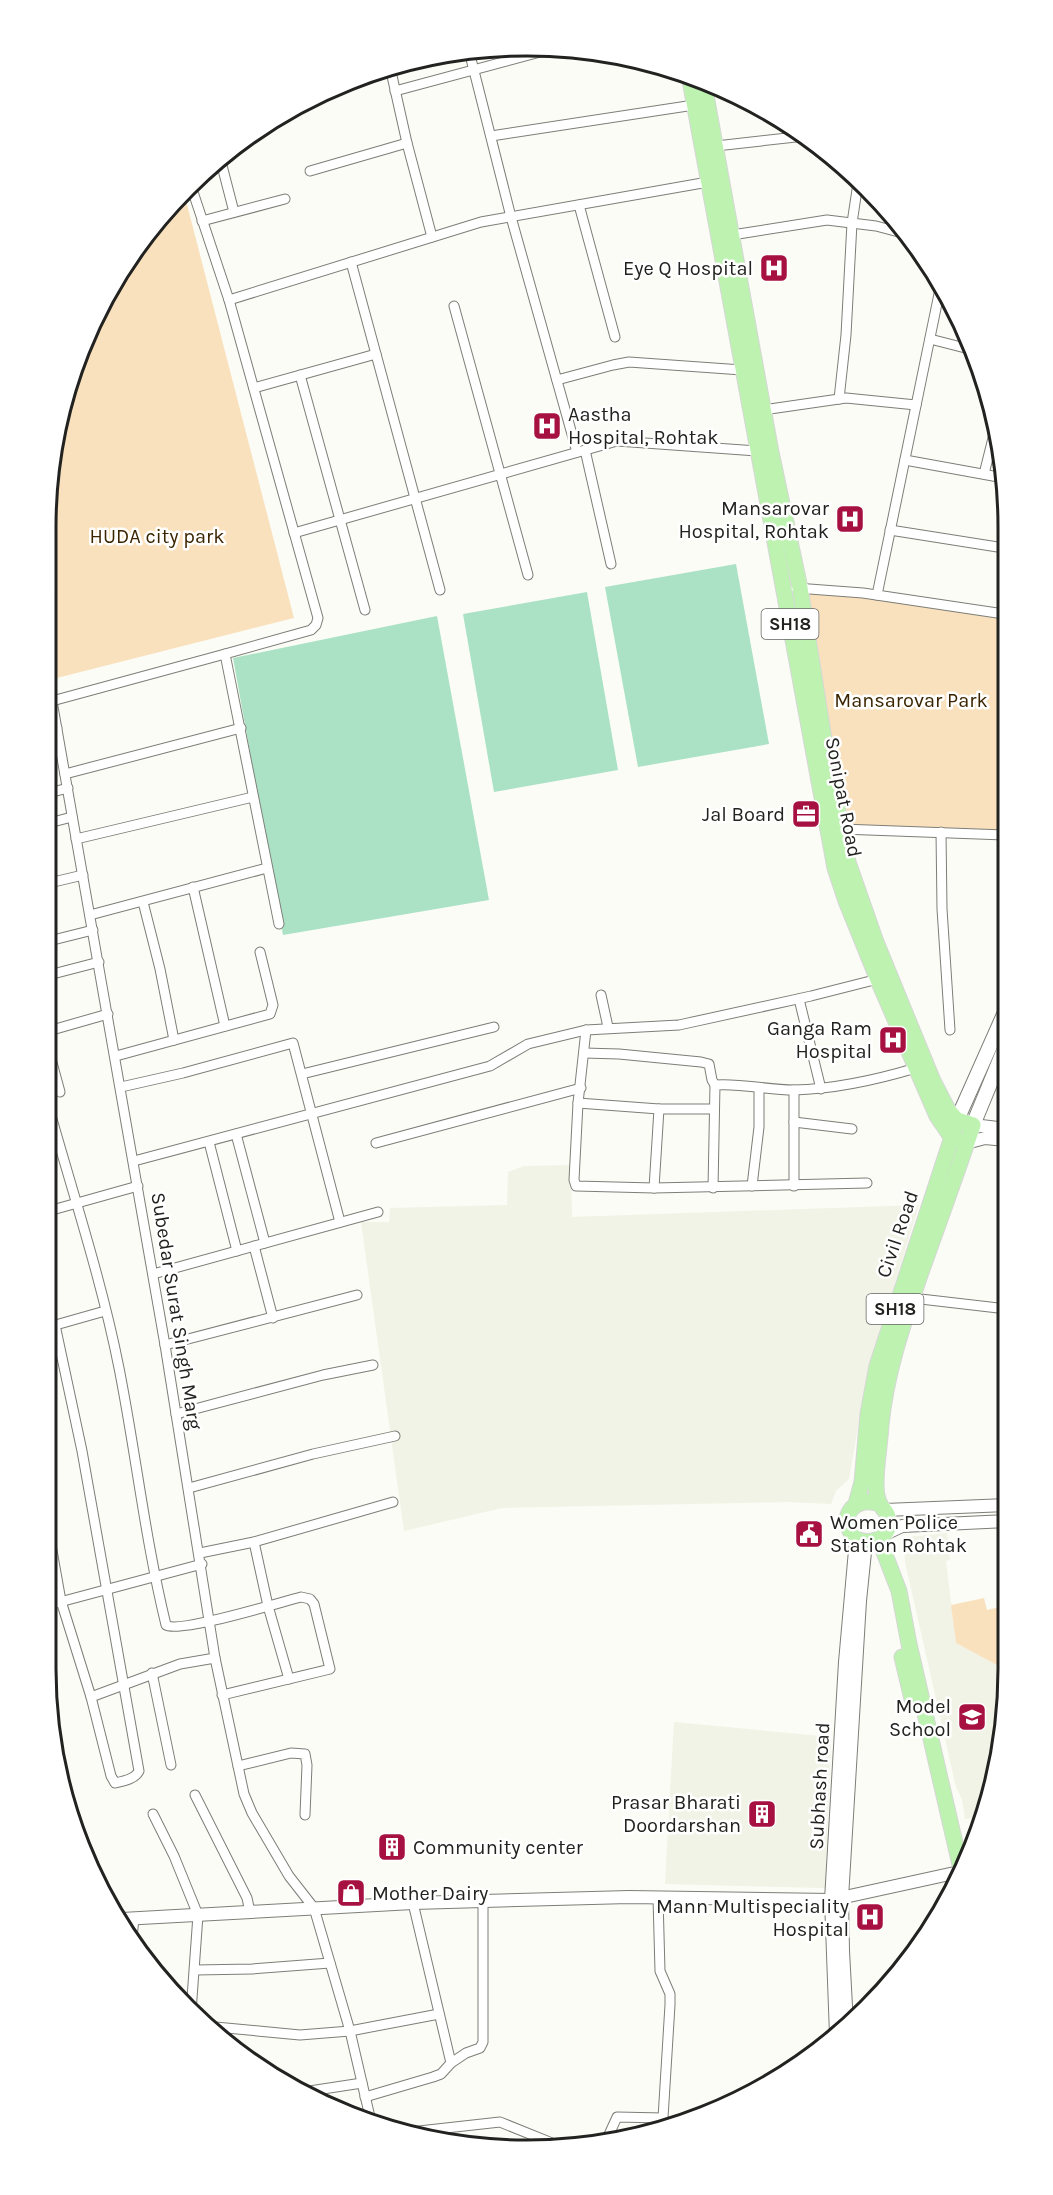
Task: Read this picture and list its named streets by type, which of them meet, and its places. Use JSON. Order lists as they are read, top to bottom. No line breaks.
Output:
{"streets":{"main road":["SH18","Sonipat Road","Civil Road"],"street":["Subedar Surat Singh Marg","Subhash road"]},"crossings":[["SH18","Civil Road"],["SH18","Subhash road"],["Sonipat Road","Civil Road"],["Civil Road","Subhash road"]],"parks":["HUDA city park","Mansarovar Park"],"places":{"hospital":["Eye Q Hospital","Aastha Hospital, Rohtak","Mansarovar Hospital, Rohtak","Ganga Ram Hospital","Mann Multispeciality Hospital"],"office":["Jal Board"],"public building":["Women Police Station Rohtak"],"school or university":["Model School"],"building":["Prasar Bharati Doordarshan","Community center"],"shop":["Mother Dairy"]}}
